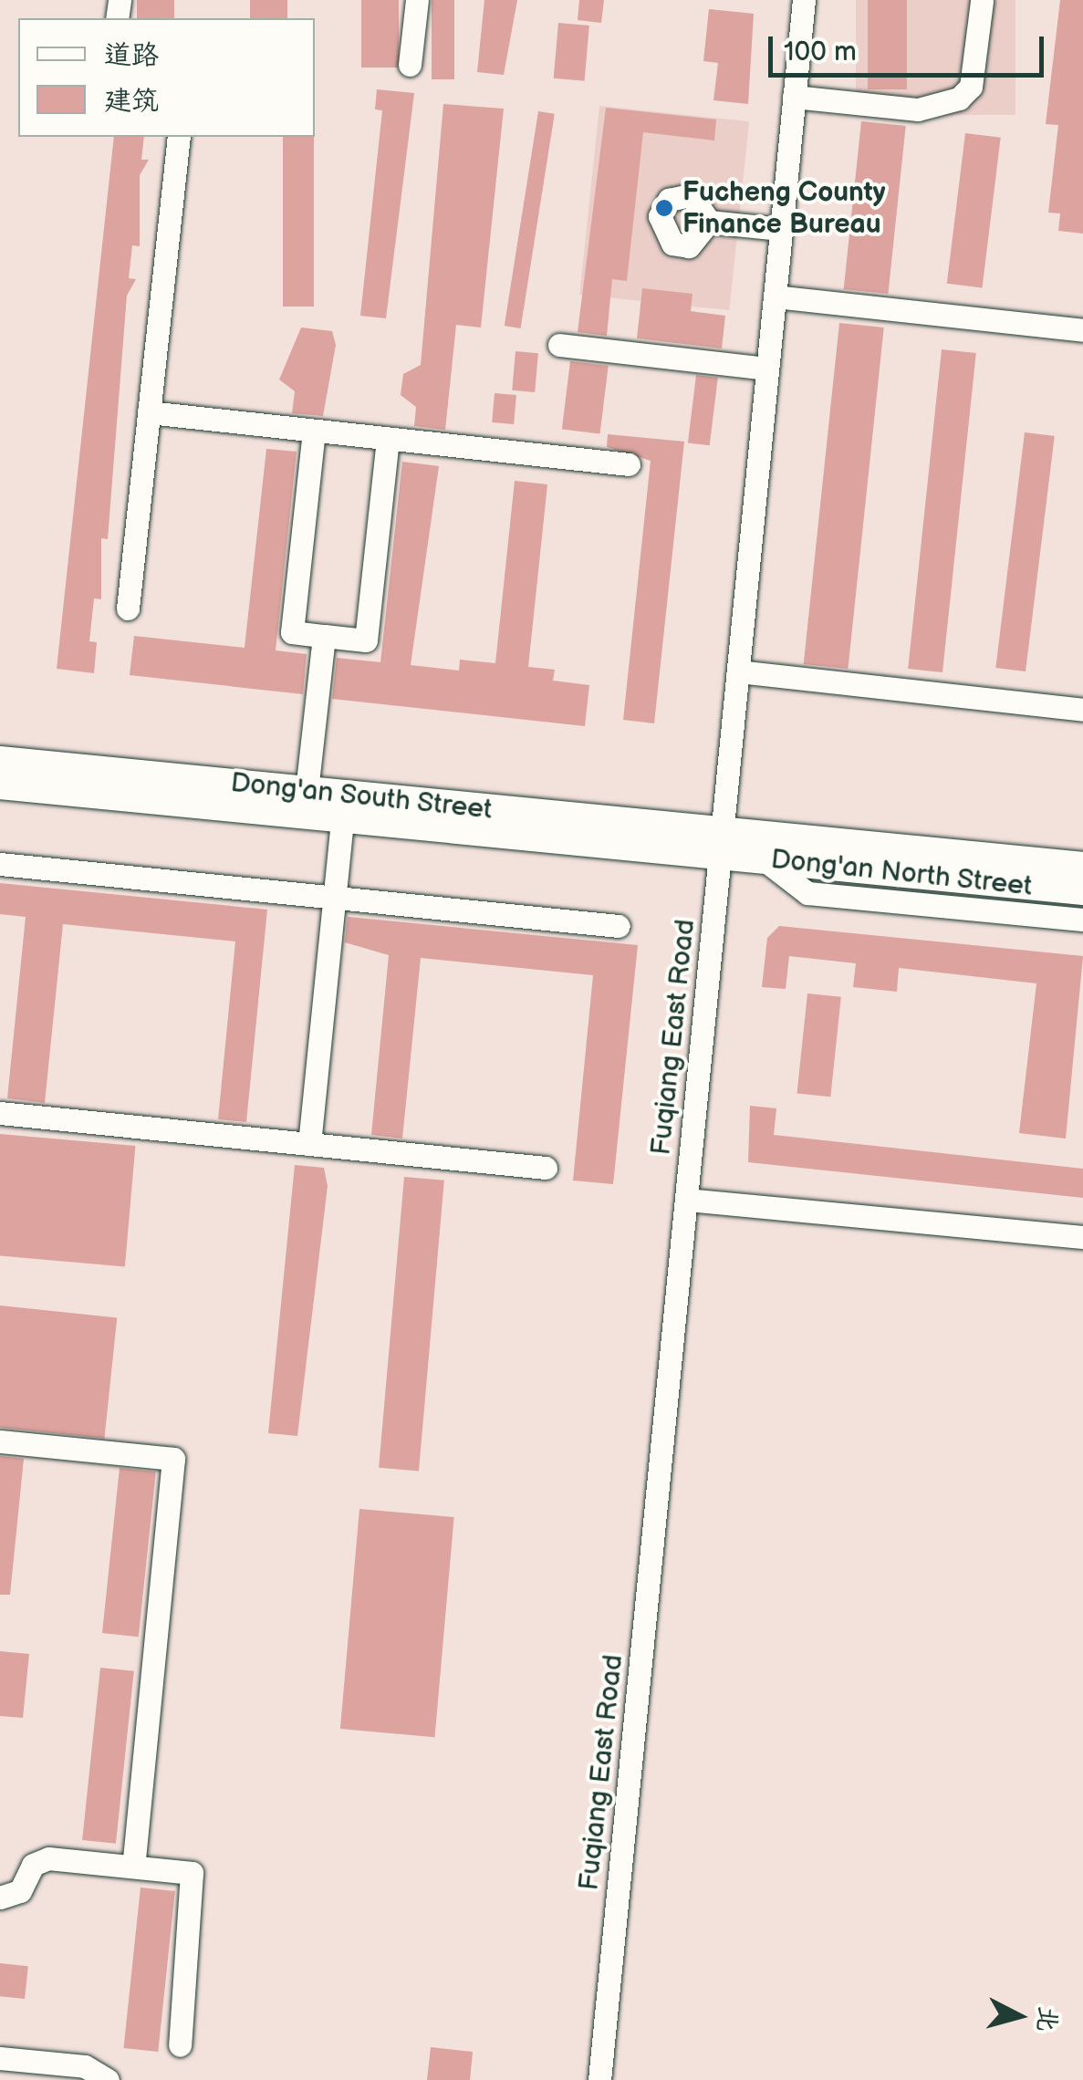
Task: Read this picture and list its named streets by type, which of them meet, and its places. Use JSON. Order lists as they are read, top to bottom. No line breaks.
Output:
{"streets":{"main road":["Dong'an South Street","Dong'an North Street"],"street":["Fuqiang East Road"]},"crossings":[["Dong'an South Street","Dong'an North Street"],["Dong'an South Street","Fuqiang East Road"],["Dong'an North Street","Fuqiang East Road"]],"places":["Fucheng County Finance Bureau"],"legend":["道路","建筑"],"scale_bar":"100 m","north":"right"}
